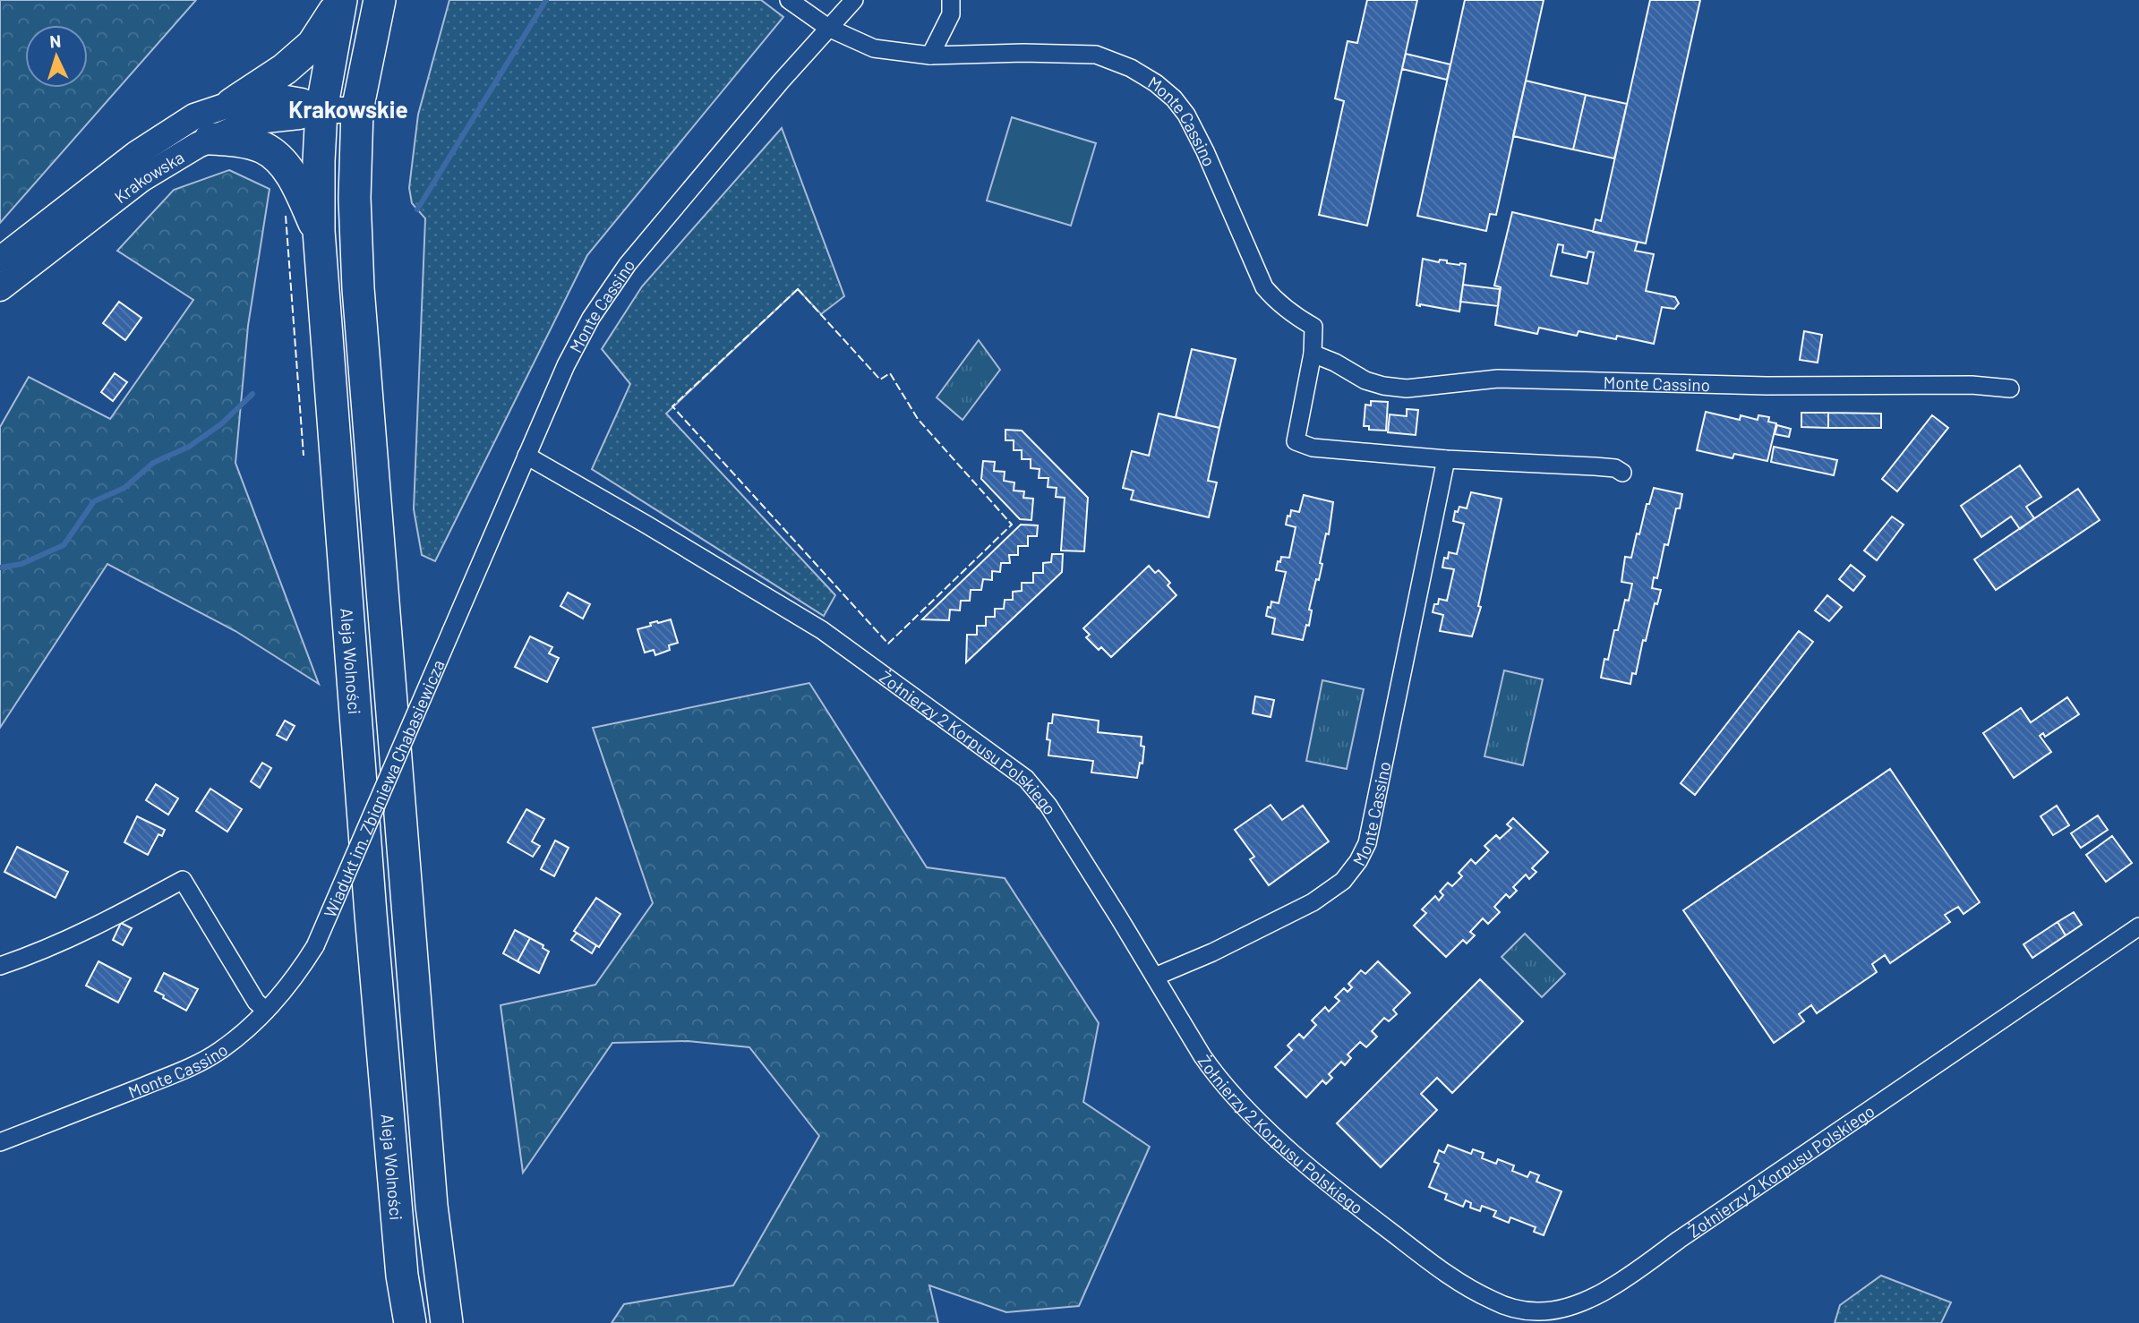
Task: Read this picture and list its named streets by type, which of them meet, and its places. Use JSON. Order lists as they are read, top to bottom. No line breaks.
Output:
{"streets":{"highway":["Aleja Wolności"],"main road":["Krakowska"],"street":["Monte Cassino","Żołnierzy 2 Korpusu Polskiego","Wiadukt im. Zbigniewa Chabasiewicza"]},"crossings":[["Monte Cassino","Żołnierzy 2 Korpusu Polskiego"],["Monte Cassino","Wiadukt im. Zbigniewa Chabasiewicza"],["Krakowska","Aleja Wolności"]],"districts":["Krakowskie"],"north":"top"}
